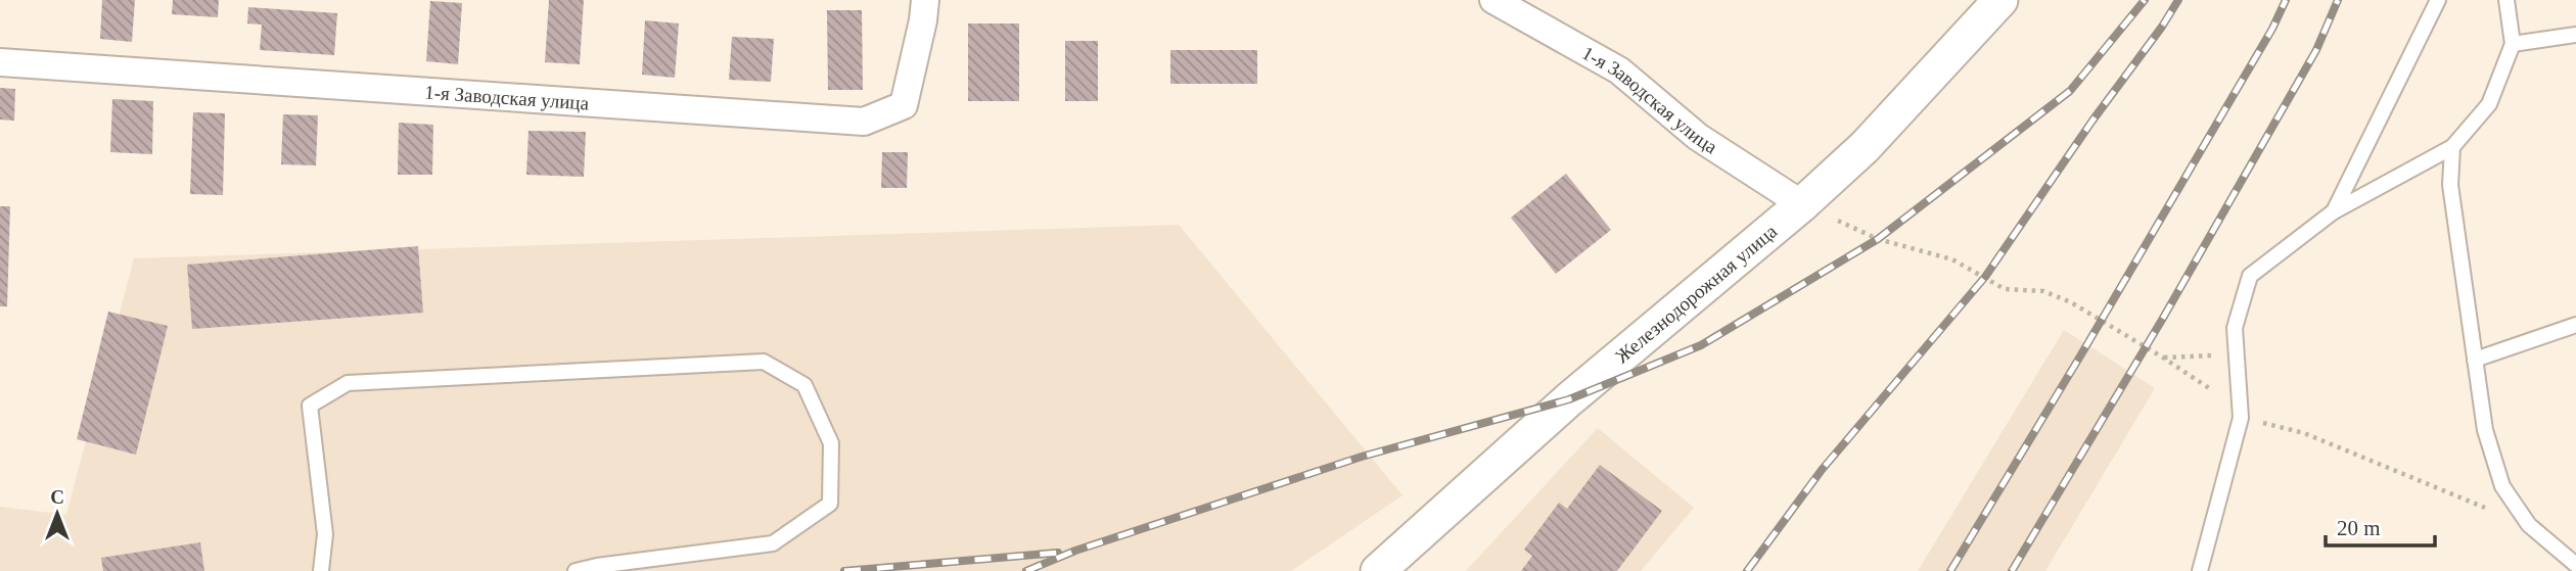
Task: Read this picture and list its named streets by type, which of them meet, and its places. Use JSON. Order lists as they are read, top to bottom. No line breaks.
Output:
{"streets":{"street":["1-я Заводская улица","Железнодорожная улица"]},"crossings":[["1-я Заводская улица","Железнодорожная улица"]],"scale_bar":"20 m","north":"top"}
